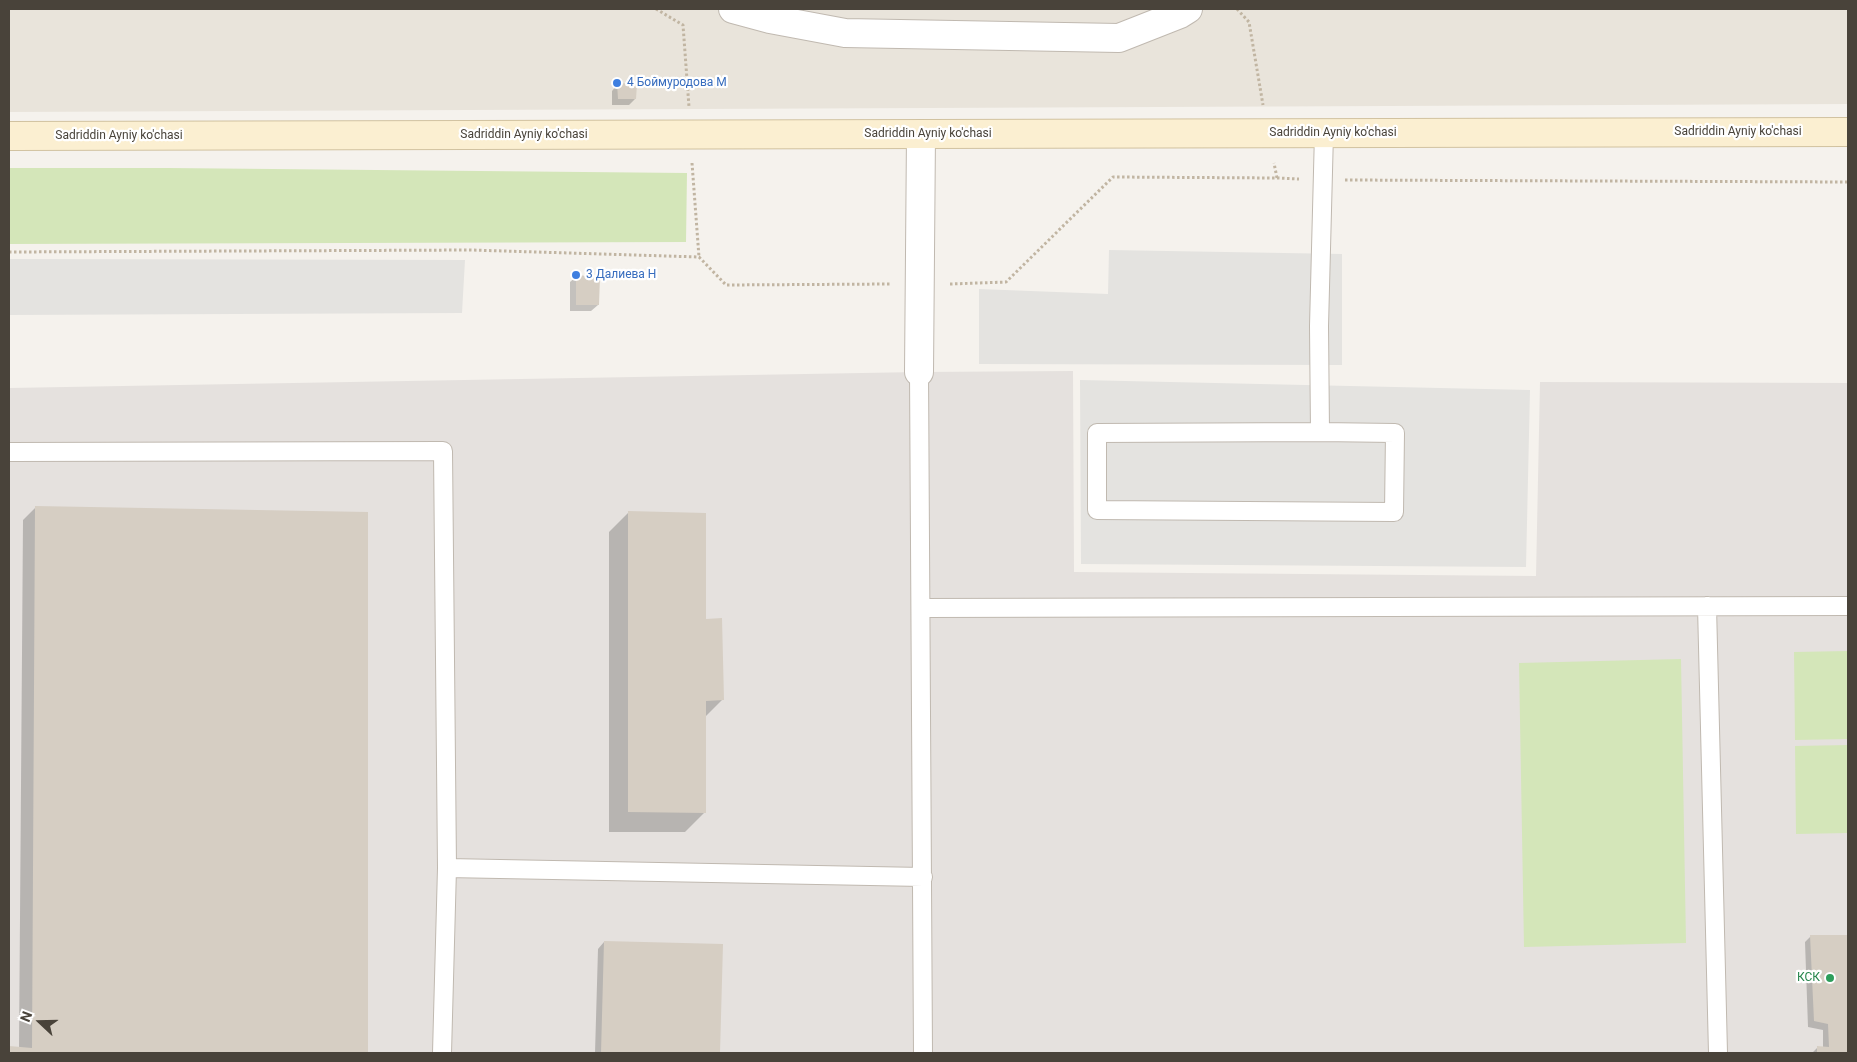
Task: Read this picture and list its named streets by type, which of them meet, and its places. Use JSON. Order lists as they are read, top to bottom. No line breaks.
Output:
{"streets":{"street":["Sadriddin Ayniy ko'chasi"]},"places":["4 Боймуродова М","3 Далиева Н","КСК"],"north":"left"}
